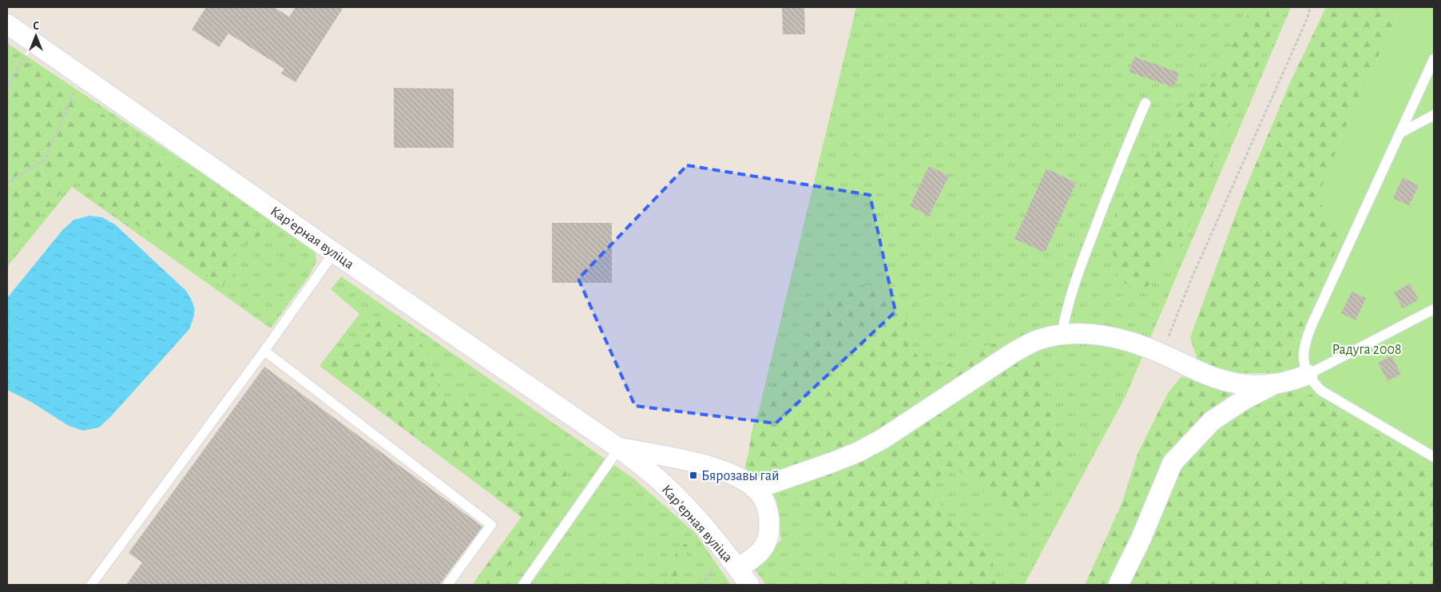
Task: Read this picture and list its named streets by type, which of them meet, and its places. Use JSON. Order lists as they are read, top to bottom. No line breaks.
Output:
{"streets":{"street":["Карʼерная вуліца"]},"parks":["Радуга 2008"],"places":{"transit":["Бярозавы гай"]},"north":"top"}
